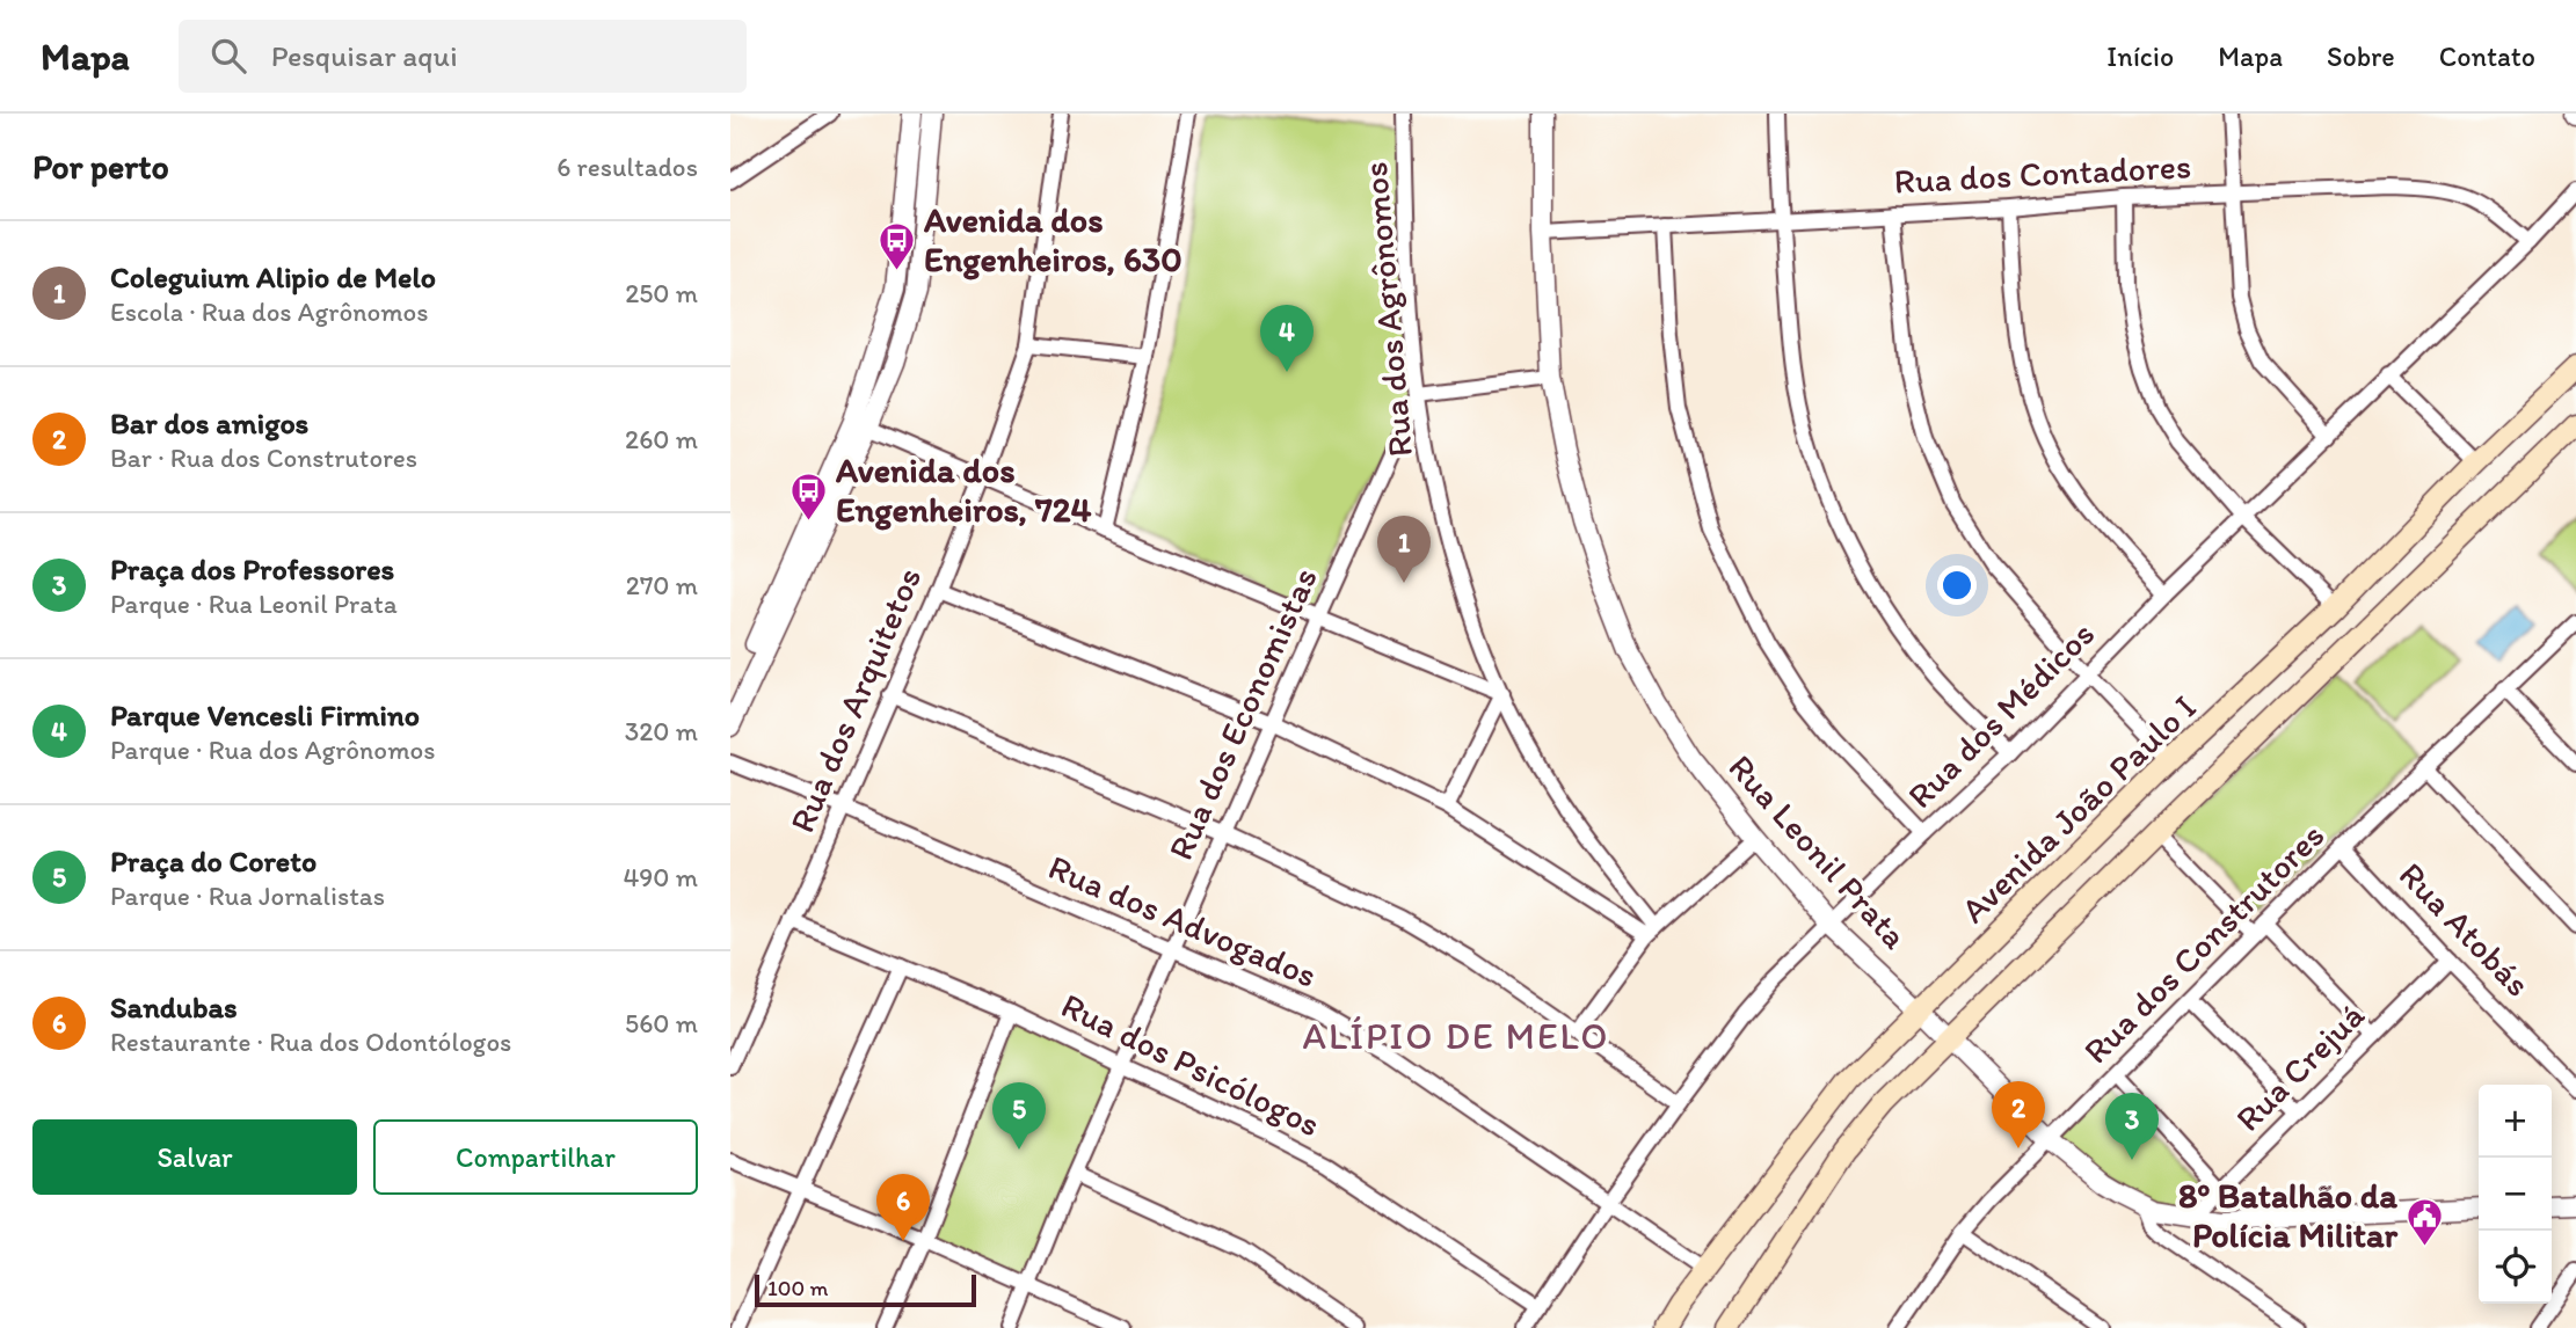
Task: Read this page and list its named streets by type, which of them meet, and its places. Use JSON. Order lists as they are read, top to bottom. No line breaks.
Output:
{"streets":{"main road":["Avenida João Paulo I"],"street":["Rua dos Contadores","Rua dos Agrônomos","Rua dos Arquitetos","Rua dos Economistas","Rua dos Médicos","Rua Leonil Prata","Rua dos Advogados","Rua Atobás","Rua dos Construtores","Rua dos Psicólogos","Rua Crejuá"]},"crossings":[["Rua dos Contadores","Rua dos Médicos"],["Rua dos Contadores","Rua Leonil Prata"],["Rua dos Agrônomos","Rua dos Economistas"],["Rua dos Arquitetos","Rua dos Advogados"],["Rua dos Arquitetos","Rua dos Psicólogos"],["Rua dos Economistas","Rua dos Advogados"],["Rua dos Economistas","Rua dos Psicólogos"],["Rua dos Médicos","Rua Leonil Prata"],["Rua dos Médicos","Rua dos Advogados"],["Rua dos Médicos","Rua dos Psicólogos"],["Avenida João Paulo I","Rua Leonil Prata"],["Avenida João Paulo I","Rua dos Advogados"],["Rua Leonil Prata","Rua dos Construtores"],["Rua Leonil Prata","Rua Crejuá"],["Rua Atobás","Rua dos Construtores"],["Rua Atobás","Rua Crejuá"]],"districts":["ALÍPIO DE MELO"],"places":{"bus stop":["Avenida dos Engenheiros, 630","Avenida dos Engenheiros, 724"],"public building":["8º Batalhão da Polícia Militar"]},"scale_bar":"100 m","page":{"header":"Mapa","search":"Pesquisar aqui","nav":["Início","Mapa","Sobre","Contato"],"heading":["Por perto","6 resultados"],"list":[{"mark":"1","name":"Coleguium Alipio de Melo","note":"Escola · Rua dos Agrônomos","value":"250 m"},{"mark":"2","name":"Bar dos amigos","note":"Bar · Rua dos Construtores","value":"260 m"},{"mark":"3","name":"Praça dos Professores","note":"Parque · Rua Leonil Prata","value":"270 m"},{"mark":"4","name":"Parque Vencesli Firmino","note":"Parque · Rua dos Agrônomos","value":"320 m"},{"mark":"5","name":"Praça do Coreto","note":"Parque · Rua Jornalistas","value":"490 m"},{"mark":"6","name":"Sandubas","note":"Restaurante · Rua dos Odontólogos","value":"560 m"}],"pins":["4","1","2","5","3","6"],"map_buttons":["+","−"],"buttons":["Salvar","Compartilhar"],"scale":"100 m"}}
